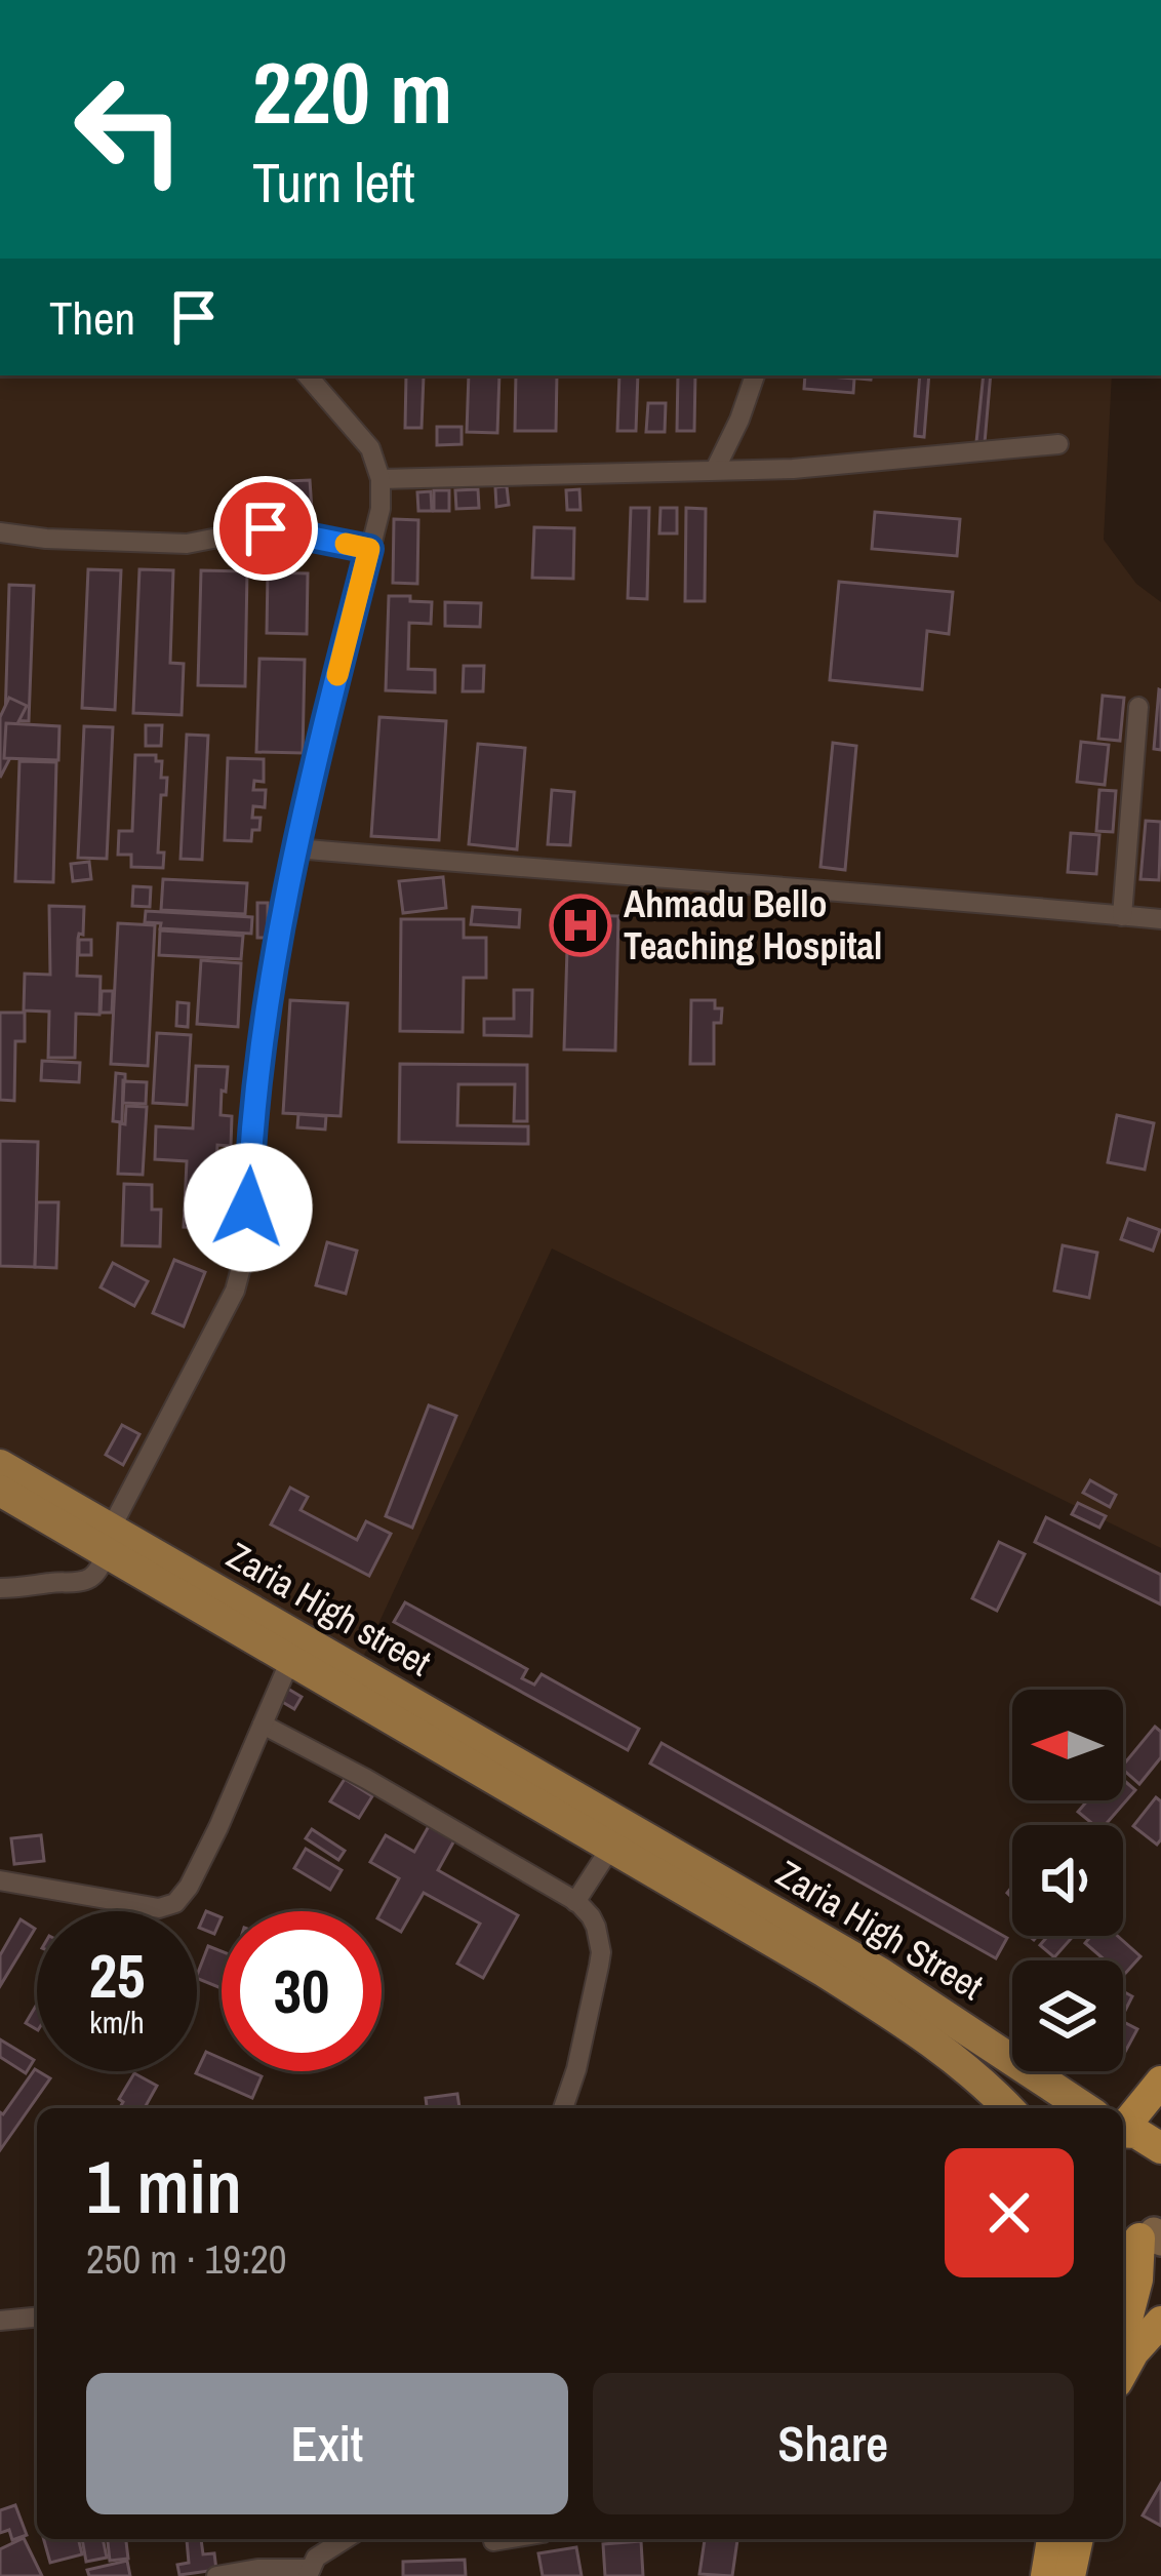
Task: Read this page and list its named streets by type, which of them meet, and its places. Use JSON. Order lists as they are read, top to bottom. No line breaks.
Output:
{"streets":{"main road":["Zaria High street","Zaria High Street"]},"crossings":[["Zaria High street","Zaria High Street"]],"places":{"hospital":["Ahmadu Bello Teaching Hospital"]},"north":"left","page":{"turn":["220 m","Turn left"],"then":"Then","speed":"25 km/h","limit":"30","heading":["1 min","250 m · 19:20"],"buttons":["Exit","Share"]}}
